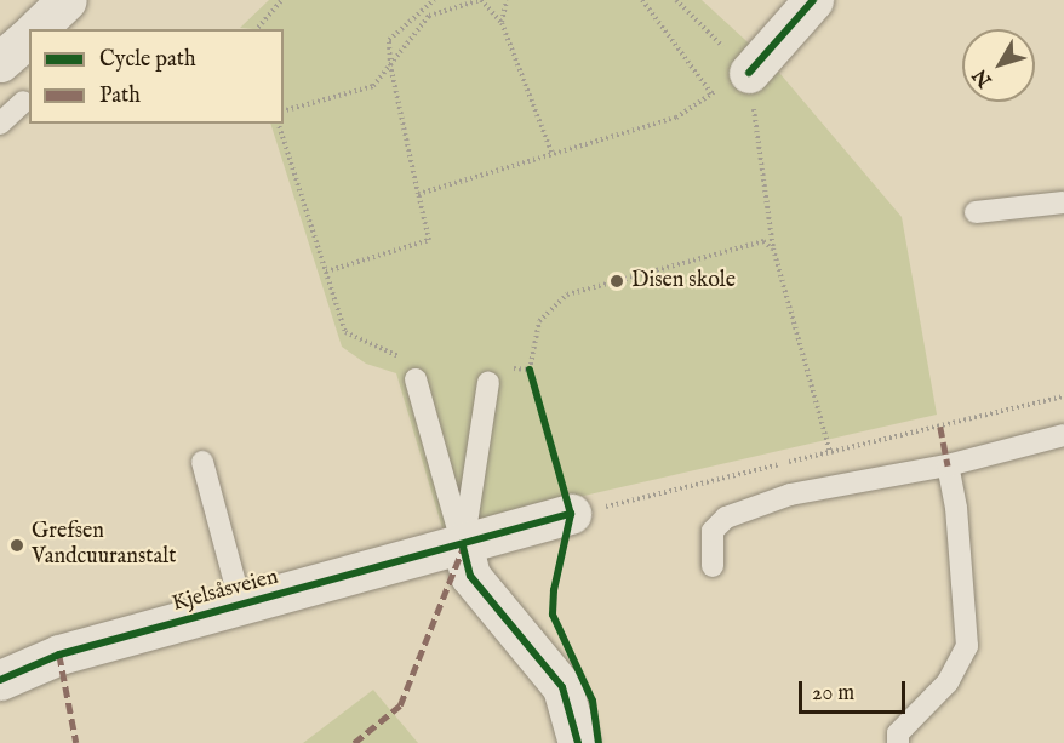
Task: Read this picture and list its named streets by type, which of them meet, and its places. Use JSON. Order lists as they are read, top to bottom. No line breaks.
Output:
{"streets":{"street":["Kjelsåsveien"]},"places":["Disen skole","Grefsen Vandcuuranstalt"],"legend":["Cycle path","Path"],"scale_bar":"20 m","north":"bottom left"}
